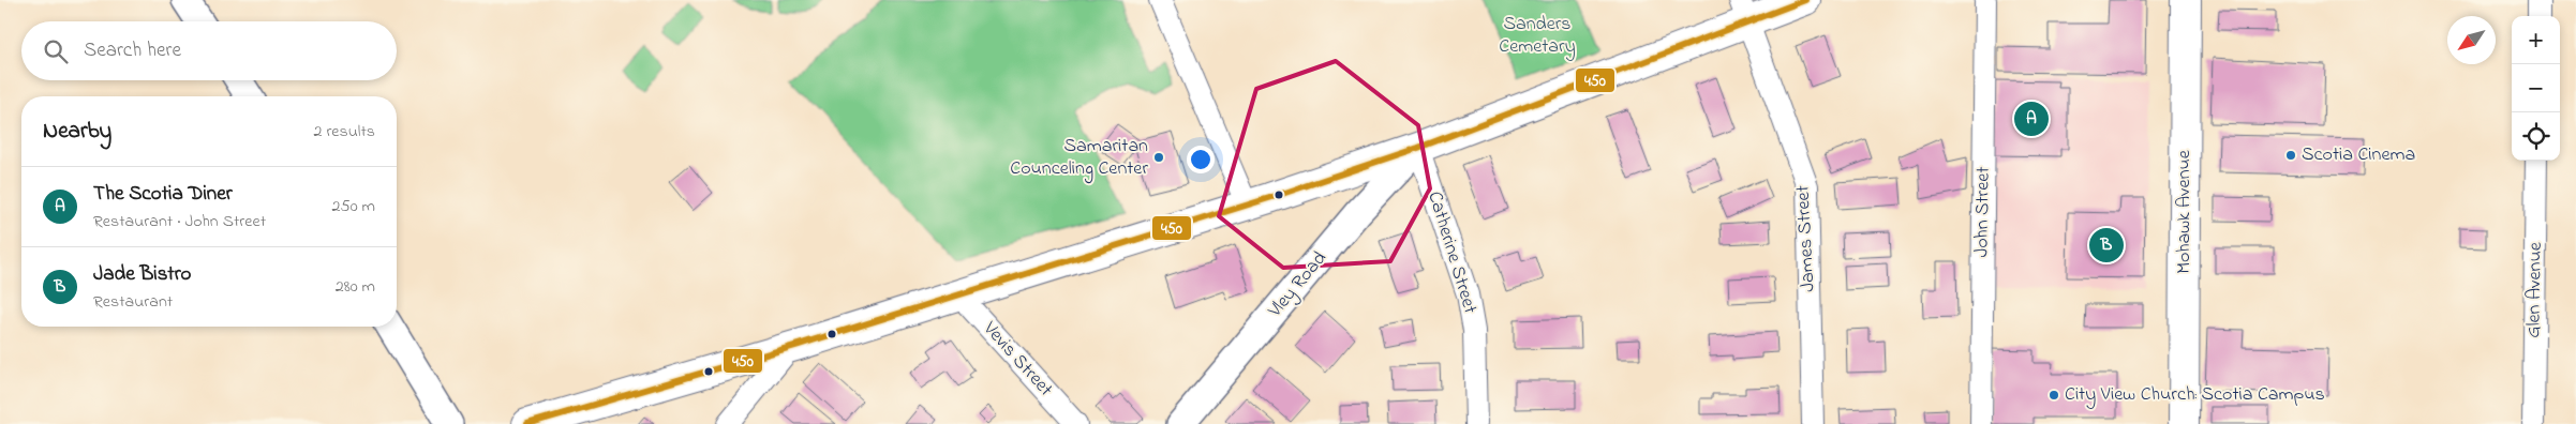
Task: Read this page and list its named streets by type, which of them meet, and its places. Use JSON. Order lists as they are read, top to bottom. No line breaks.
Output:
{"streets":{"main road":["Mohawk Avenue"],"street":["John Street","James Street","Catherine Street","Vley Road","Glen Avenue","Vevis Street"]},"crossings":[["Catherine Street","Vley Road"]],"parks":["Sanders Cemetary"],"places":["Scotia Cinema","Samaritan Counceling Center","City View Church: Scotia Campus"],"lines":["transit line 450"],"north":"bottom left","page":{"map_buttons":["+","−"],"search":"Search here","heading":["Nearby","2 results"],"pins":["A","B"],"list":[{"mark":"A","name":"The Scotia Diner","note":"Restaurant · John Street","value":"250 m"},{"mark":"B","name":"Jade Bistro","note":"Restaurant","value":"280 m"}]}}
